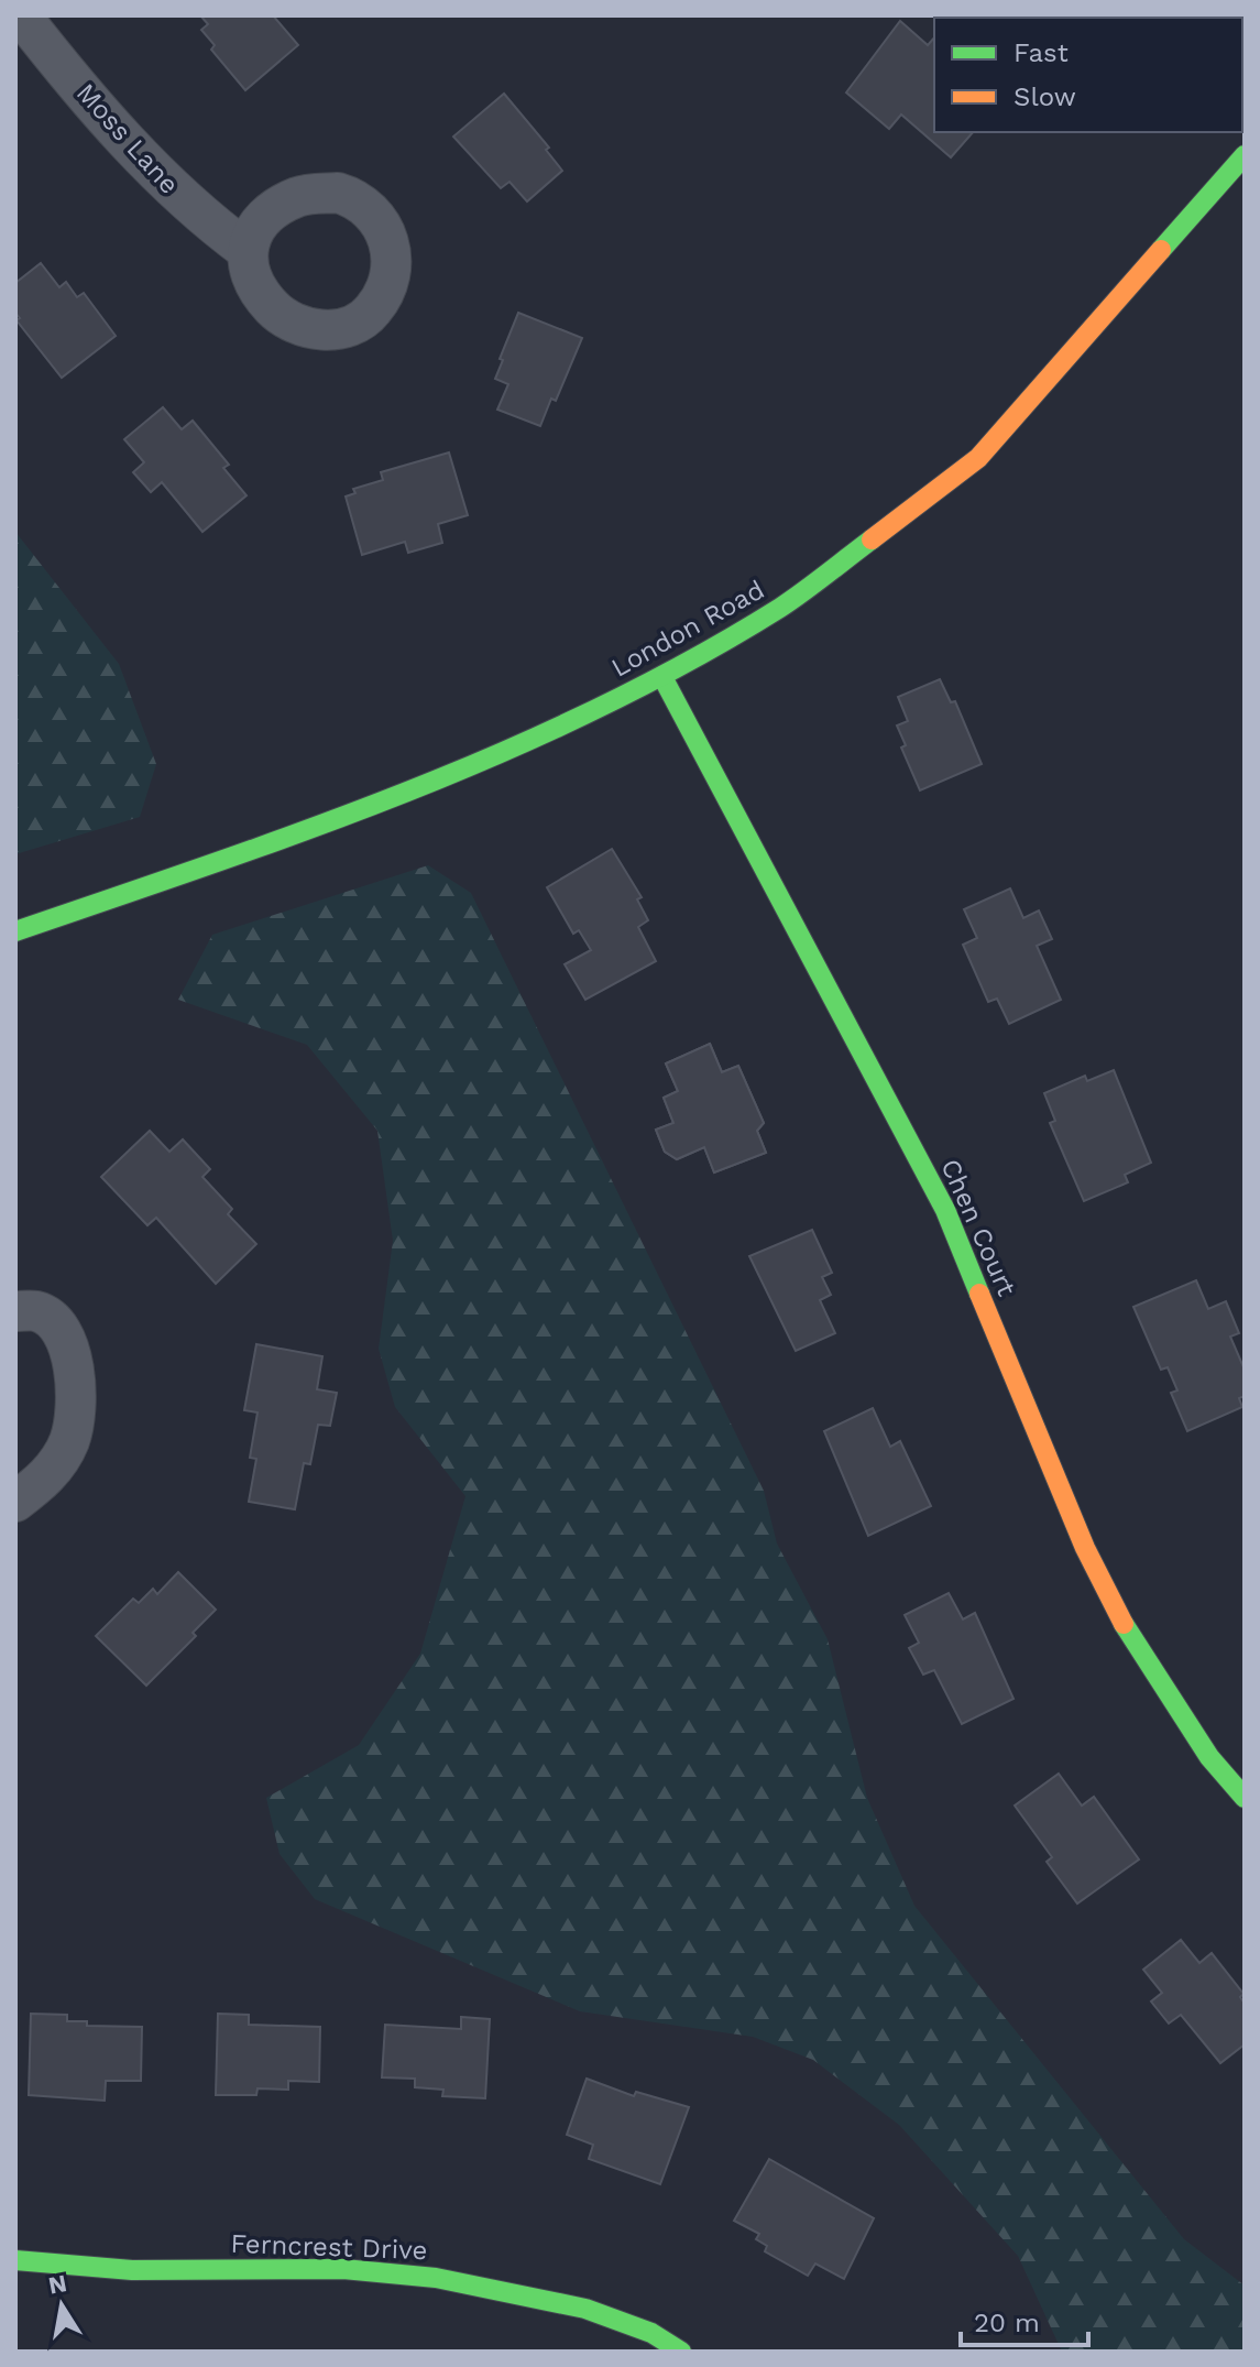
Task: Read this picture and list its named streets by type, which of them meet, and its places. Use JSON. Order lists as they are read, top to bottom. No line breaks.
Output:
{"streets":{"street":["Moss Lane","London Road","Chen Court","Ferncrest Drive"]},"crossings":[["London Road","Chen Court"]],"legend":["Fast","Slow"],"scale_bar":"20 m","north":"top"}
